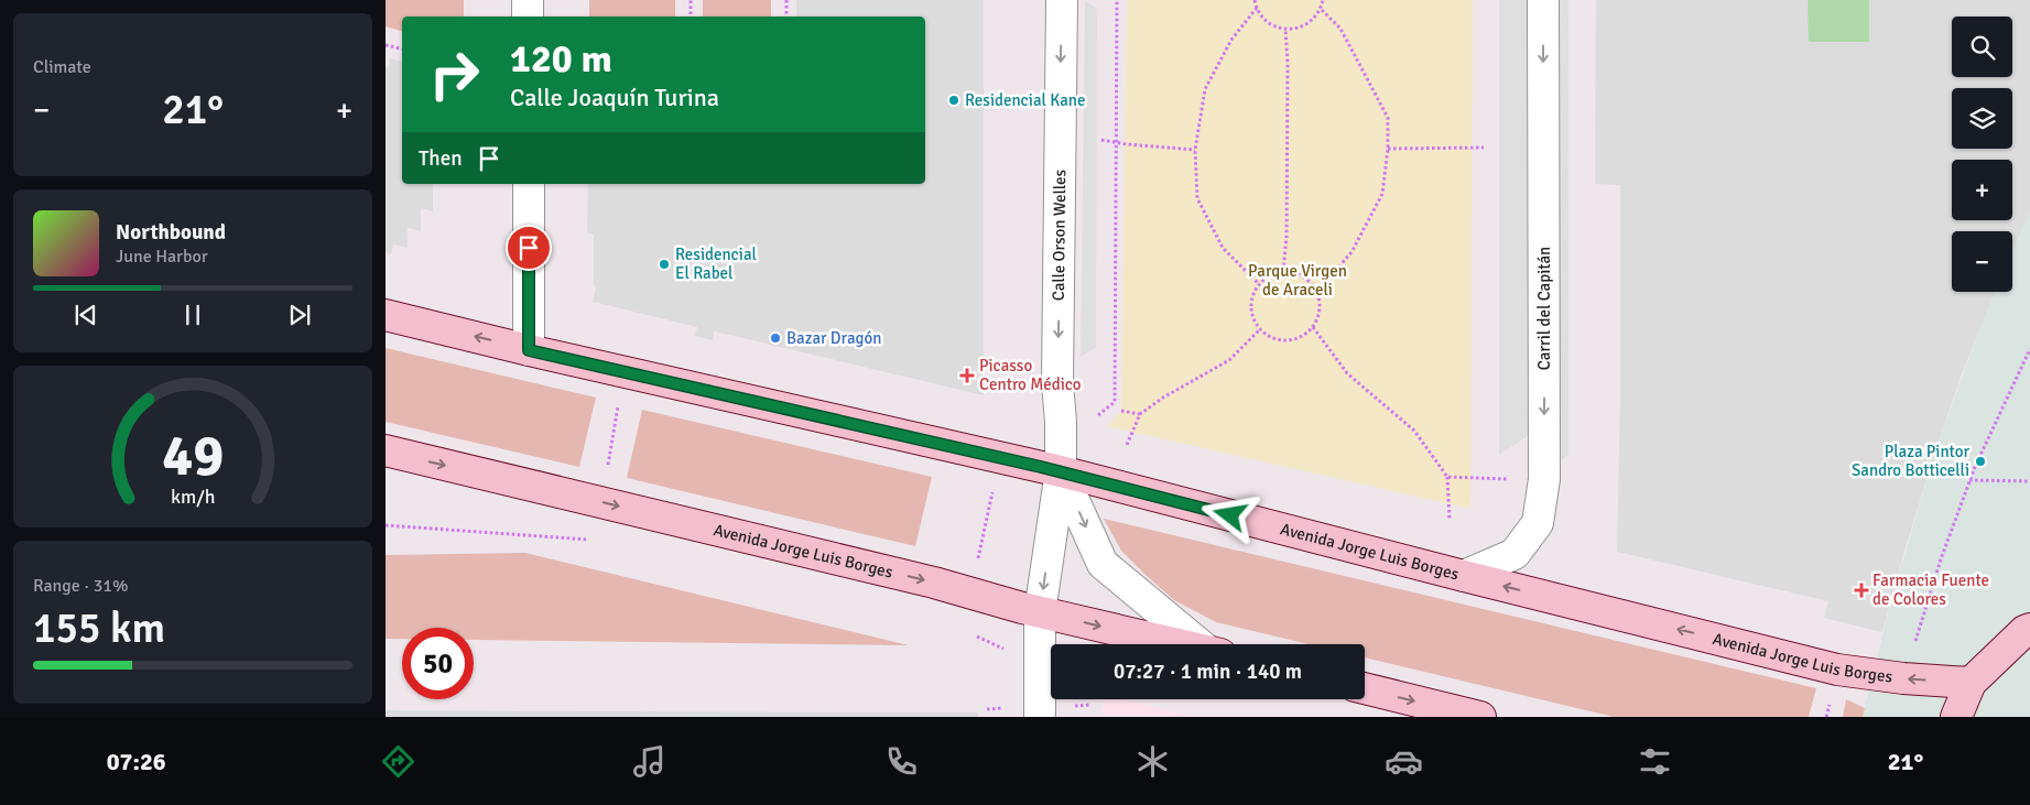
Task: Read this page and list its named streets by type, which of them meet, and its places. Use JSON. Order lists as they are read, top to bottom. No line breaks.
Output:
{"streets":{"main road":["Avenida Jorge Luis Borges"],"street":["Calle Orson Welles","Carril del Capitán"]},"crossings":[["Calle Orson Welles","Avenida Jorge Luis Borges"],["Carril del Capitán","Avenida Jorge Luis Borges"]],"one_way":["Calle Orson Welles","Carril del Capitán"],"parks":["Parque Virgen de Araceli"],"places":{"other":["Residencial Kane","Residencial El Rabel","Bazar Dragón","Plaza Pintor Sandro Botticelli"],"health":["Picasso Centro Médico","Farmacia Fuente de Colores"]},"page":{"tile":["Climate",["Range · 31%","155 km"]],"map_buttons":["+","−"],"turn":["120 m","Calle Joaquín Turina"],"heat":["−","21°","+"],"then":"Then","song":["Northbound","June Harbor"],"limit":"50","trip":"07:27 · 1 min · 140 m","tabs":["07:26","21°"],"gauge":["49","km/h"]}}
